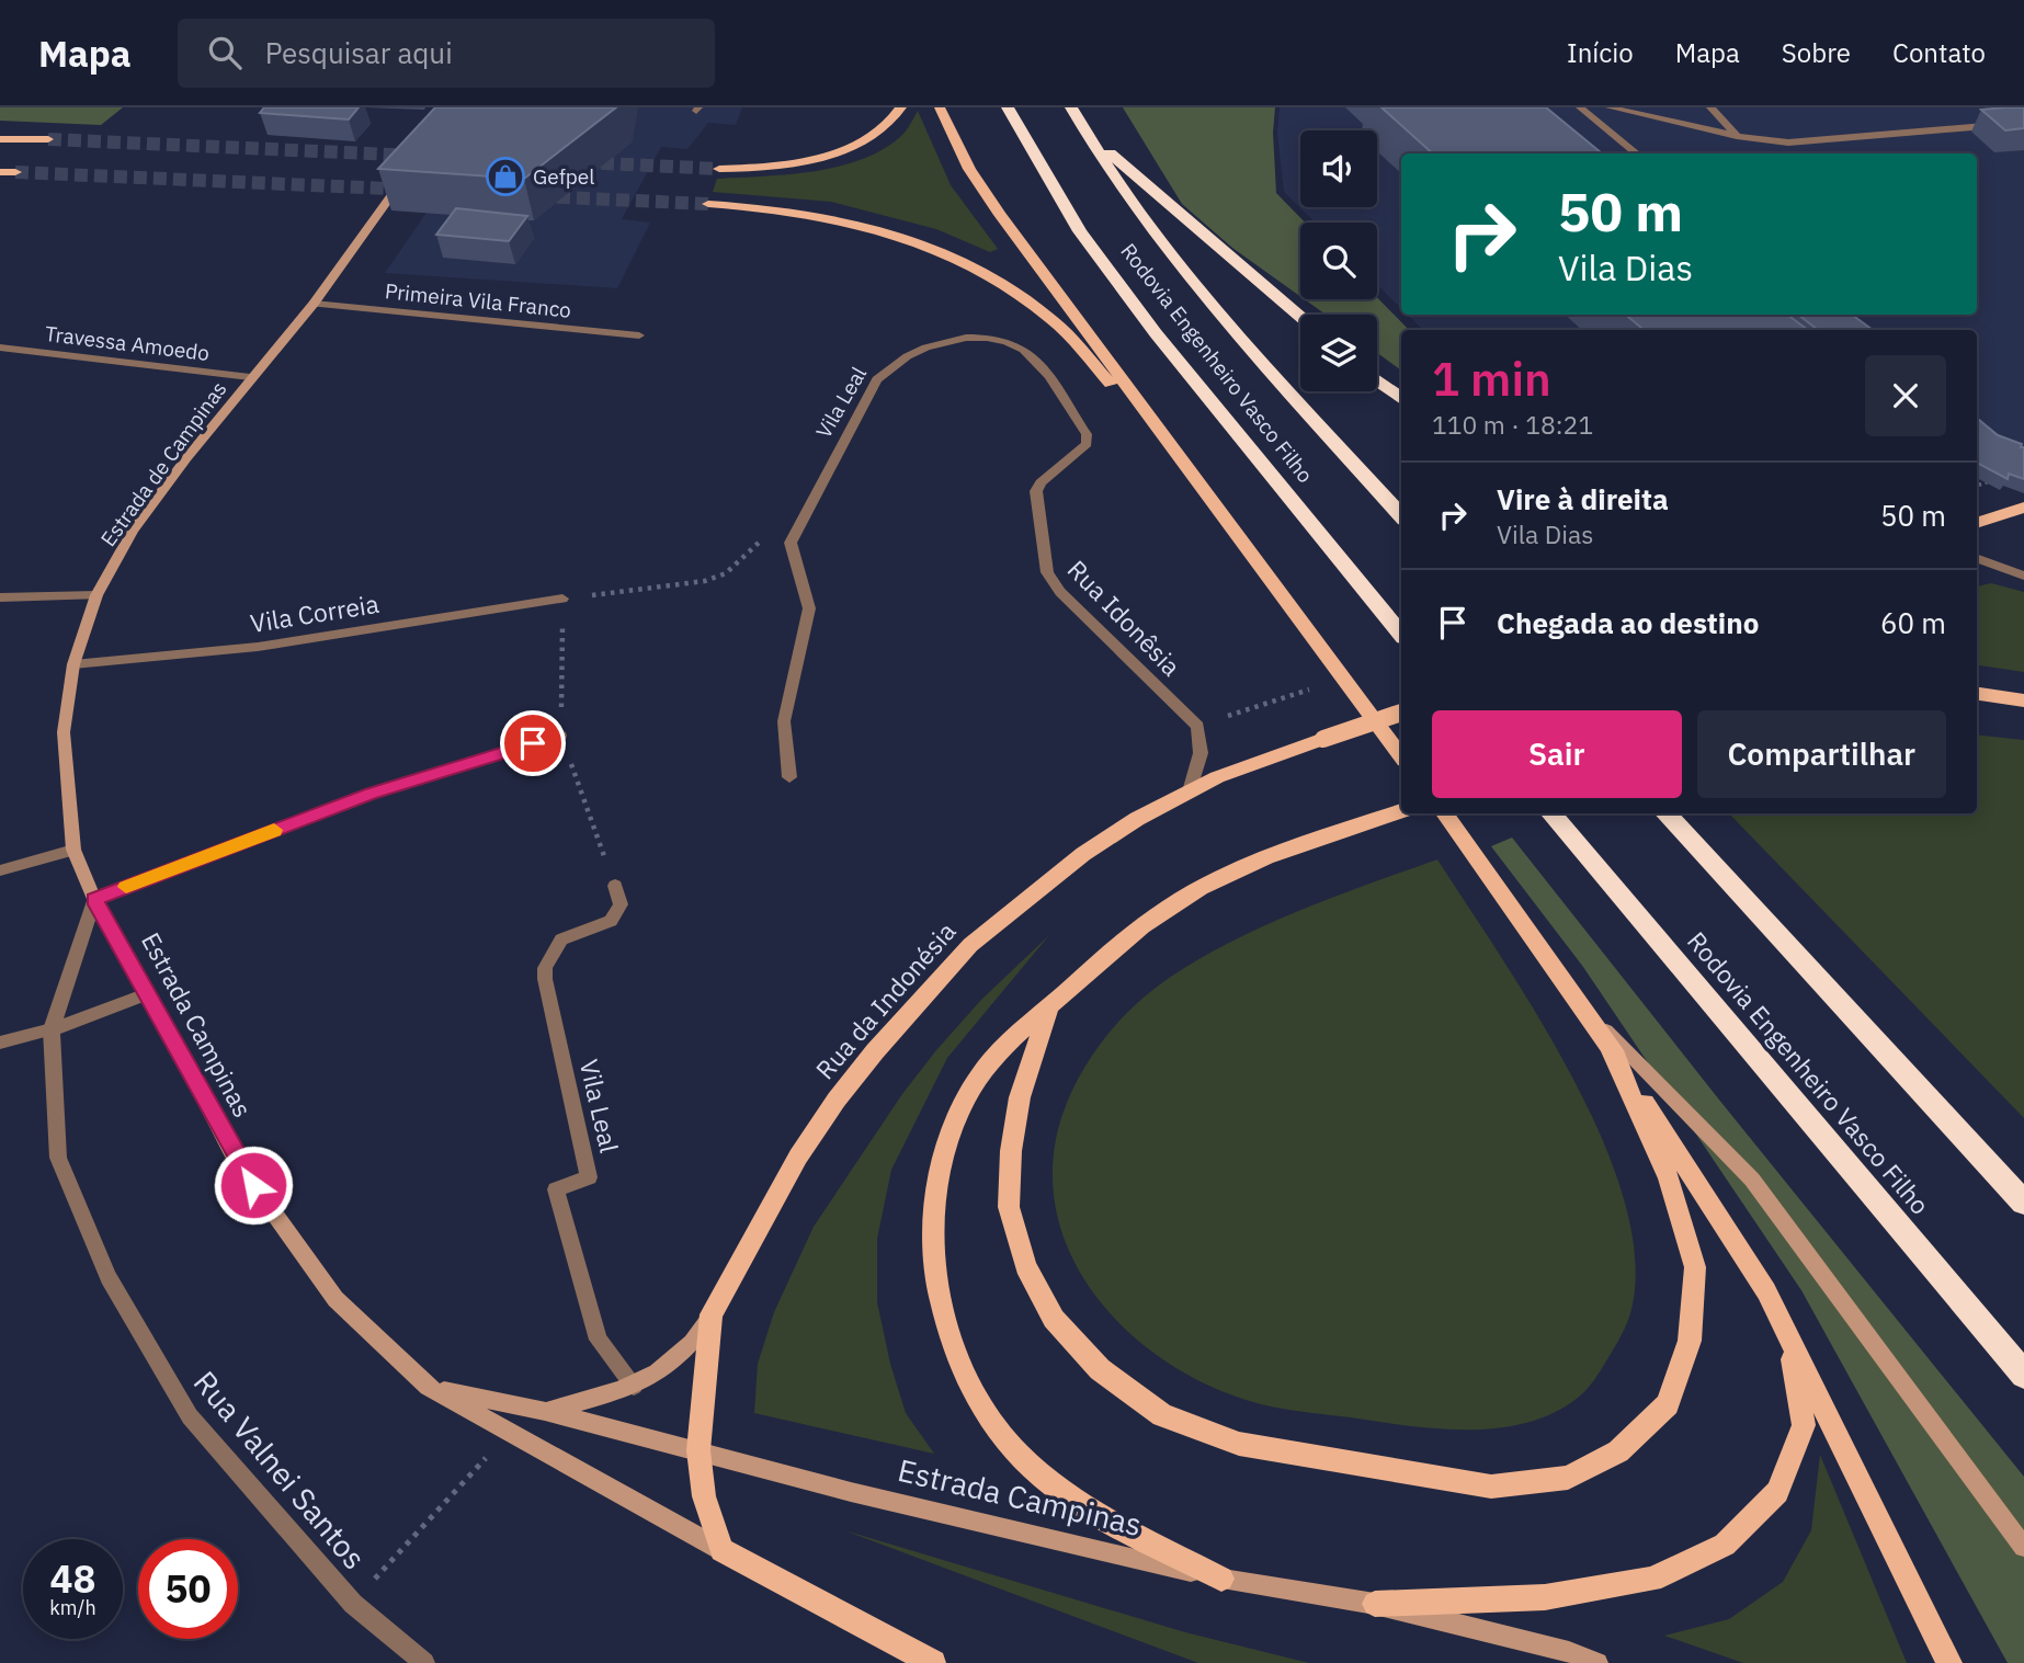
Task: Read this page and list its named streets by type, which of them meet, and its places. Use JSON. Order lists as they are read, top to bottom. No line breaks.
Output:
{"streets":{"highway":["Rodovia Engenheiro Vasco Filho"],"main road":["Estrada de Campinas","Rua da Indonésia","Estrada Campinas"],"street":["Primeira Vila Franco","Travessa Amoedo","Vila Leal","Vila Correia","Rua Idonêsia","Rua Valnei Santos"]},"crossings":[["Primeira Vila Franco","Estrada de Campinas"],["Travessa Amoedo","Estrada de Campinas"],["Vila Leal","Rua Idonêsia"],["Estrada de Campinas","Vila Correia"],["Estrada de Campinas","Estrada Campinas"],["Estrada de Campinas","Rua Valnei Santos"],["Rua Idonêsia","Rua da Indonésia"],["Rua da Indonésia","Estrada Campinas"],["Estrada Campinas","Rua Valnei Santos"]],"places":{"shop":["Gefpel"]},"page":{"header":"Mapa","search":"Pesquisar aqui","nav":["Início","Mapa","Sobre","Contato"],"turn":["50 m","Vila Dias"],"heading":["1 min","110 m · 18:21"],"list":[{"name":"Vire à direita","note":"Vila Dias","value":"50 m"},{"name":"Chegada ao destino","value":"60 m"}],"buttons":["Sair","Compartilhar"],"speed":"48 km/h","limit":"50"}}
